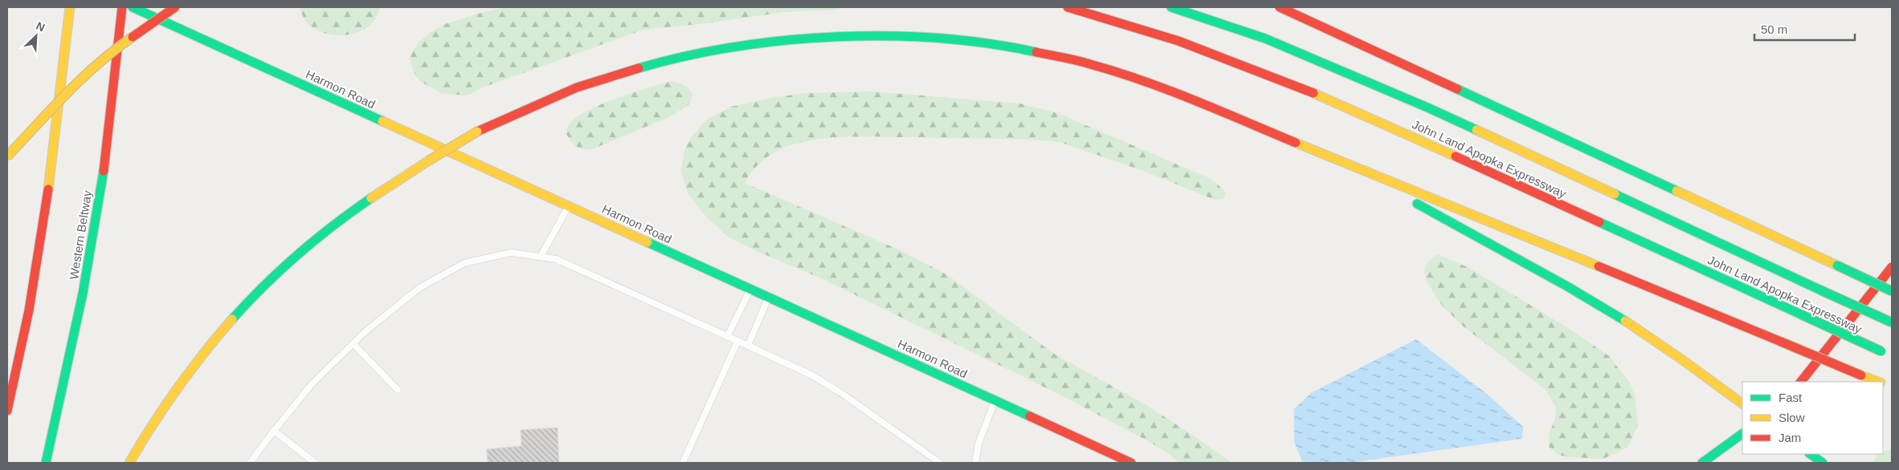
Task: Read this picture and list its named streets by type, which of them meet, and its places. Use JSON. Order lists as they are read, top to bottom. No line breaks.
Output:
{"streets":{"main road":["Harmon Road","John Land Apopka Expressway","Western Beltway"]},"legend":["Fast","Slow","Jam"],"scale_bar":"50 m","north":"top right"}
